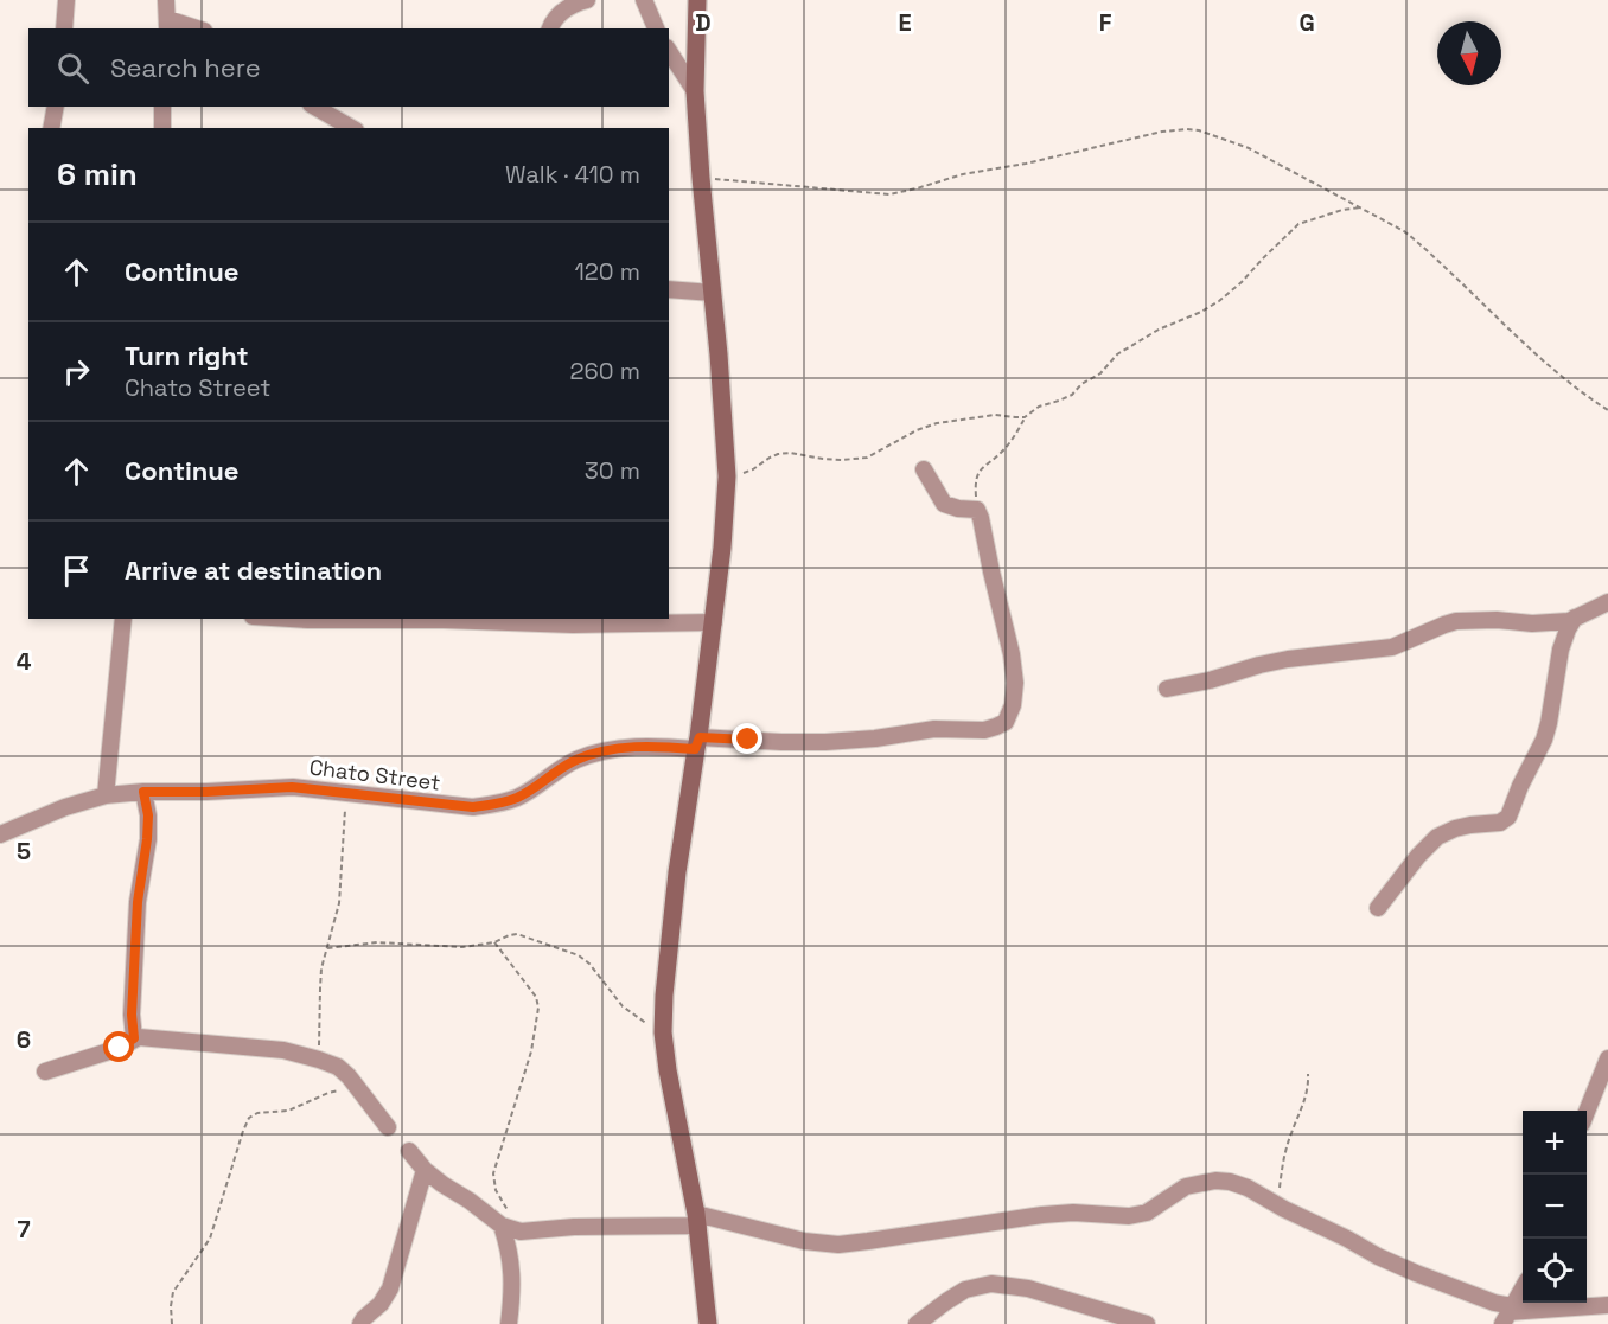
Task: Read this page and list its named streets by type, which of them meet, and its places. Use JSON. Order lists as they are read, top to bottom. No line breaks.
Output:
{"streets":{"street":["Chato Street"]},"north":"bottom","page":{"search":"Search here","heading":["6 min","Walk · 410 m"],"list":[["Continue","120 m"],["Turn right","Chato Street","260 m"],["Continue","30 m"],"Arrive at destination"],"map_buttons":["+","−"]},"grid":{"columns":["D","E","F","G"],"rows":["4","5","6","7"]}}
